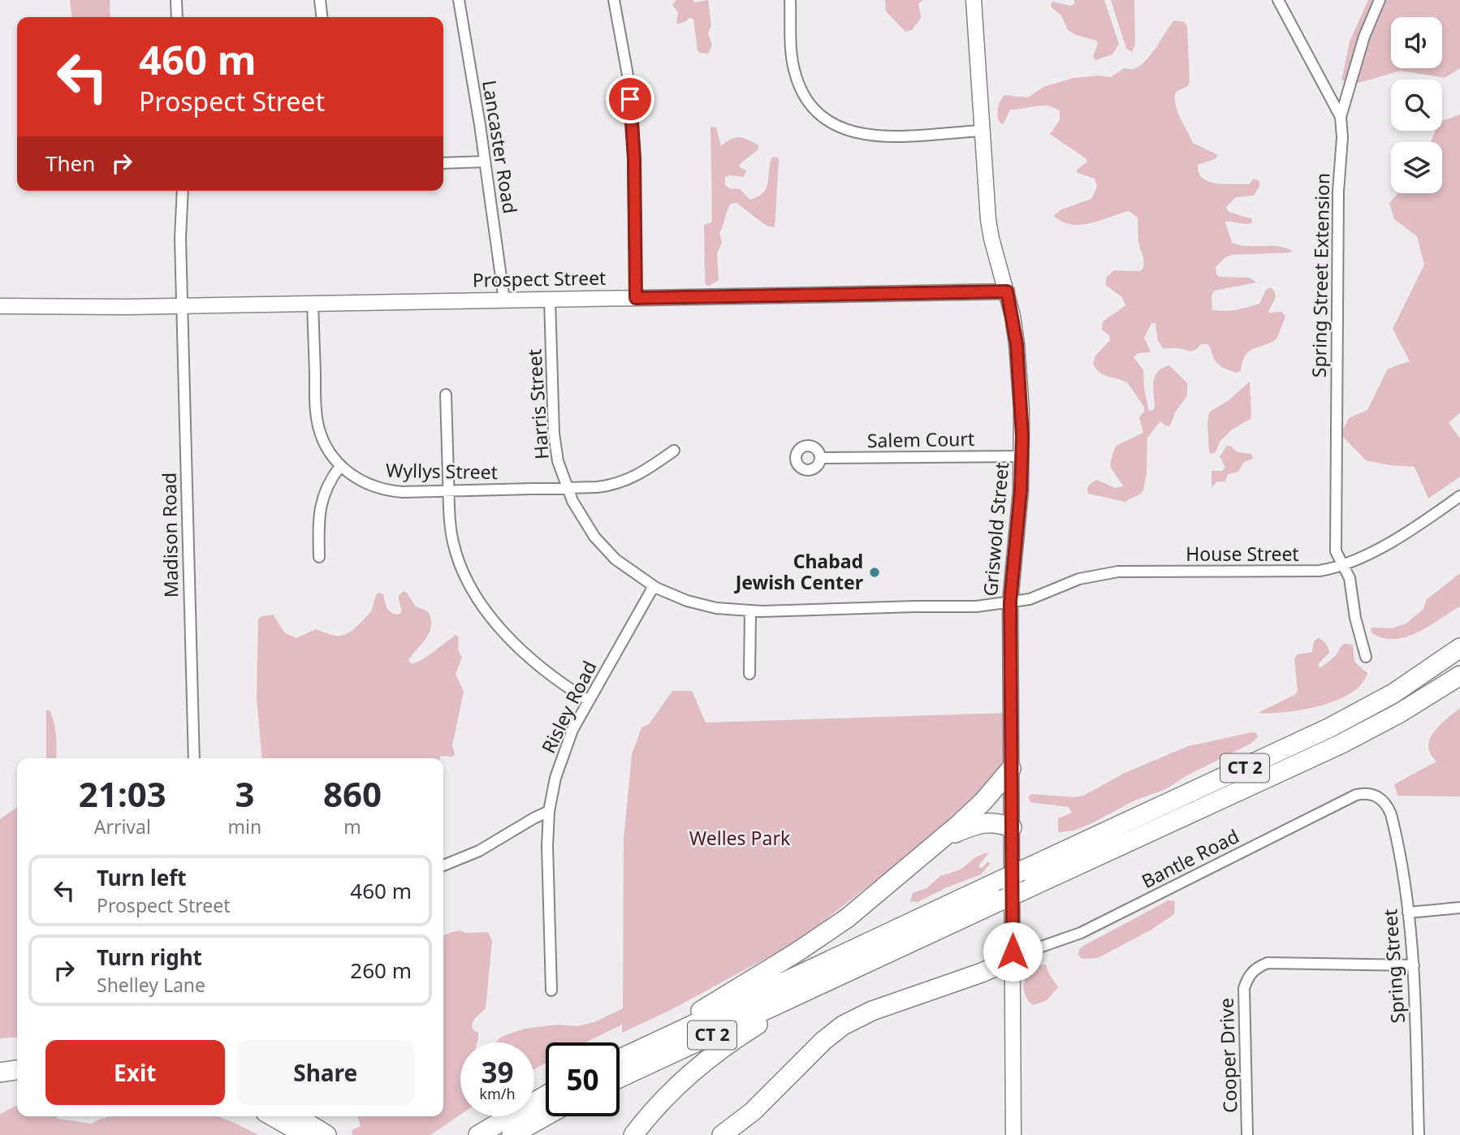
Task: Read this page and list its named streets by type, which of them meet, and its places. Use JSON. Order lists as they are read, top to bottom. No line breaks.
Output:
{"streets":{"highway":["CT 2"],"main road":["Prospect Street","Griswold Street"],"street":["Lancaster Road","Spring Street Extension","Harris Street","Salem Court","Wyllys Street","Madison Road","House Street","Risley Road","Bantle Road","Spring Street","Cooper Drive"]},"crossings":[["Lancaster Road","Prospect Street"],["Spring Street Extension","House Street"],["Prospect Street","Harris Street"],["Prospect Street","Wyllys Street"],["Prospect Street","Griswold Street"],["Prospect Street","Madison Road"],["Harris Street","Wyllys Street"],["Harris Street","Griswold Street"],["Harris Street","House Street"],["Harris Street","Risley Road"],["Salem Court","Griswold Street"],["Griswold Street","House Street"],["Griswold Street","Bantle Road"],["Bantle Road","Spring Street"],["Spring Street","Cooper Drive"]],"parks":["Welles Park"],"places":["Chabad Jewish Center"],"page":{"turn":["460 m","Prospect Street"],"then":"Then","eta":["21:03","Arrival","3","min","860","m"],"list":[{"name":"Turn left","note":"Prospect Street","value":"460 m"},{"name":"Turn right","note":"Shelley Lane","value":"260 m"}],"buttons":["Exit","Share"],"speed":"39 km/h","limit":"50"}}
